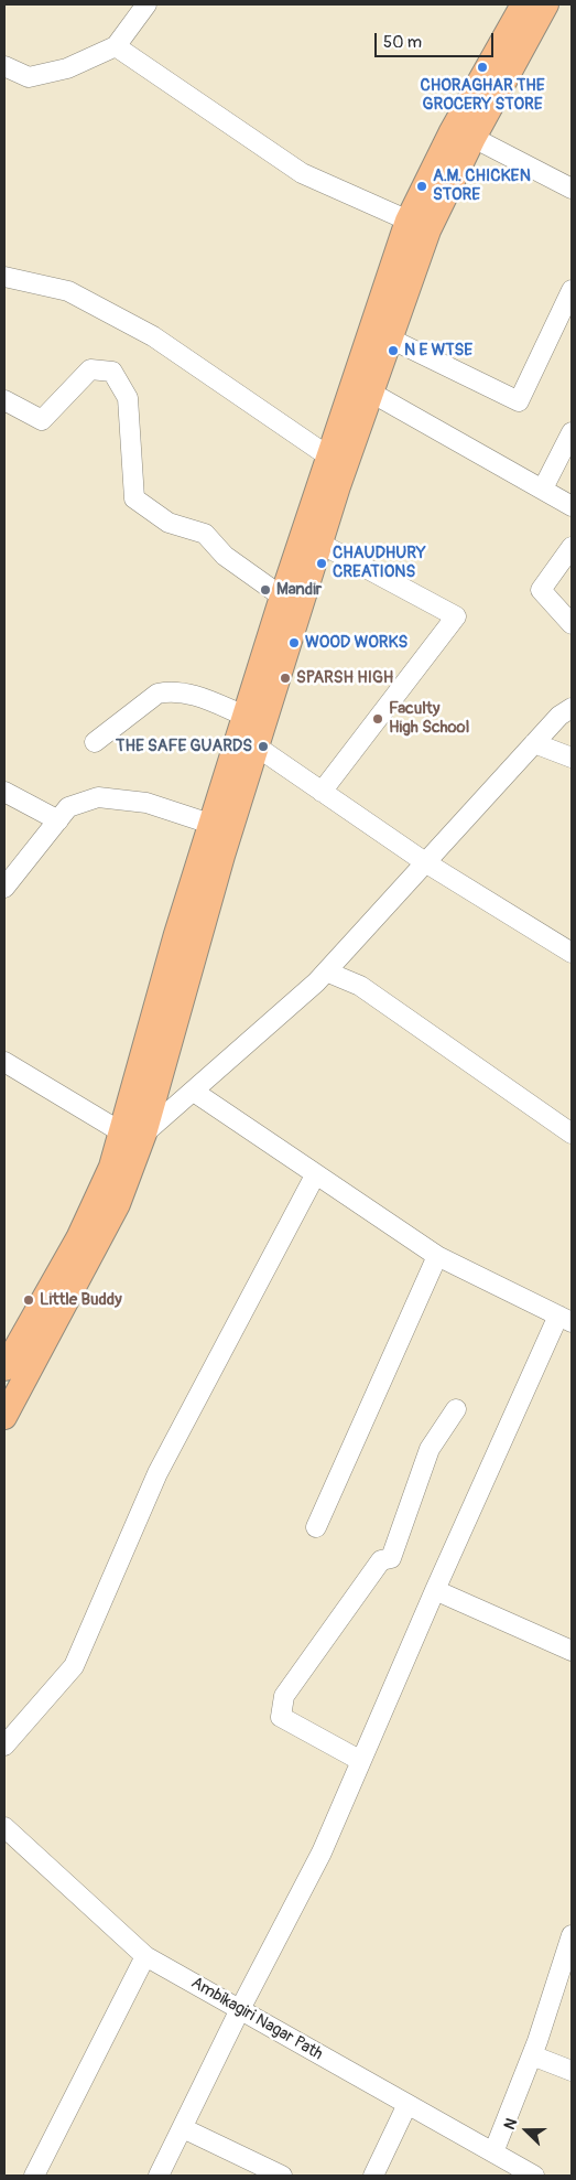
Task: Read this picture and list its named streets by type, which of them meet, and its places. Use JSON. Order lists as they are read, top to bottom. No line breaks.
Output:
{"streets":{"street":["Ambikagiri Nagar Path"]},"places":["CHORAGHAR THE GROCERY STORE","A.M. CHICKEN STORE","N E WTSE","CHAUDHURY CREATIONS","Mandir","WOOD WORKS","SPARSH HIGH","Faculty High School","THE SAFE GUARDS","Little Buddy"],"scale_bar":"50 m","north":"left"}
